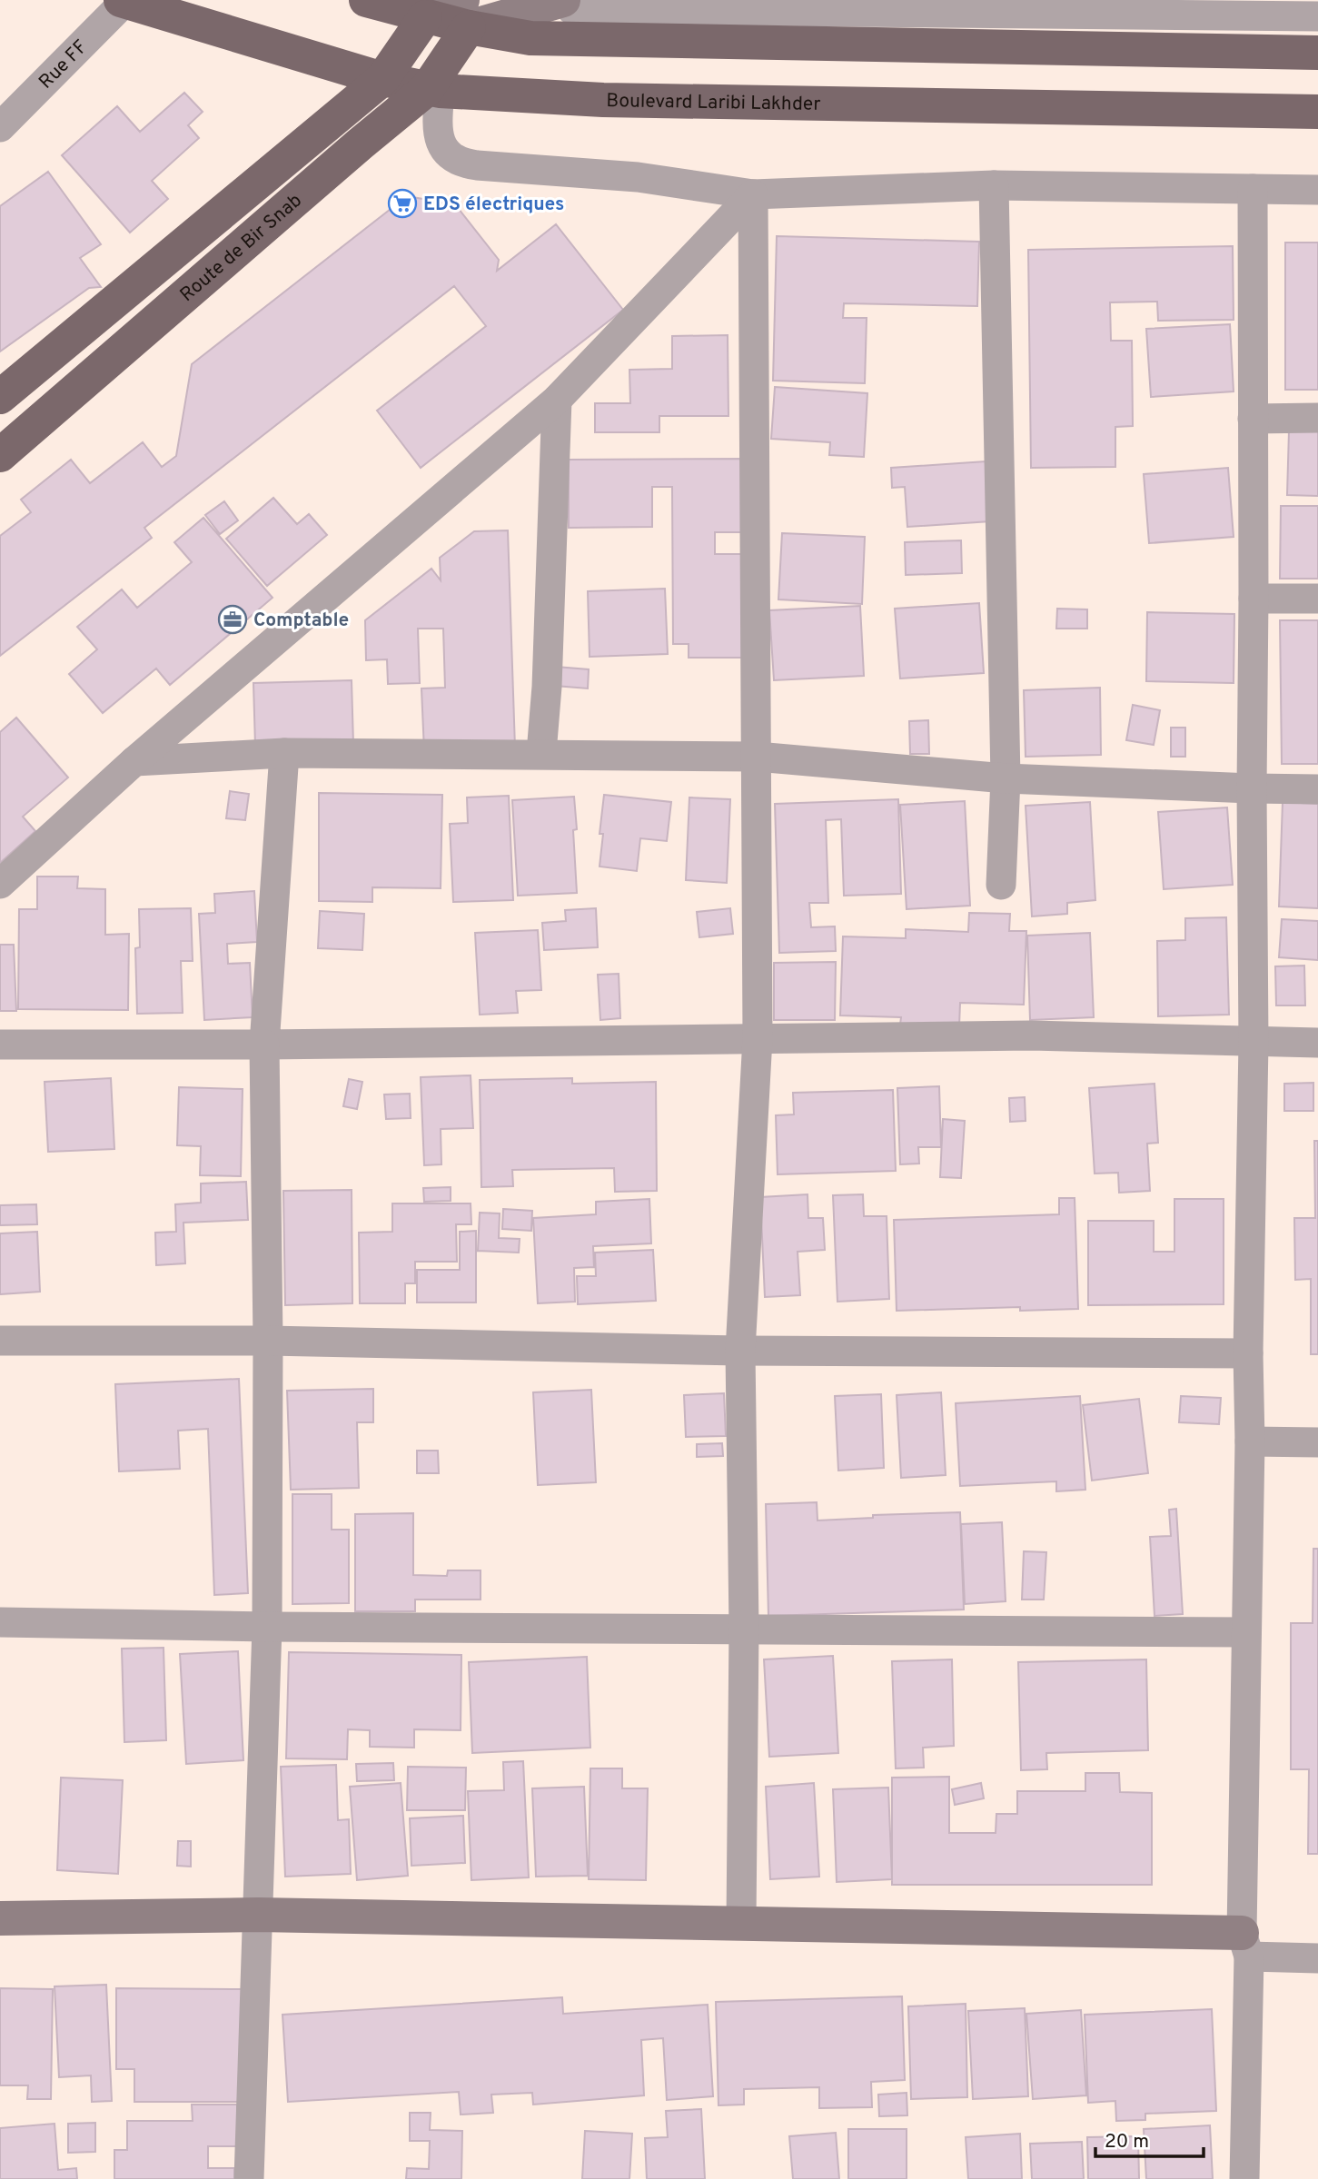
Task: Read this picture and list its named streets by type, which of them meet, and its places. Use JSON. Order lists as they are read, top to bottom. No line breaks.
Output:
{"streets":{"main road":["Boulevard Laribi Lakhder","Route de Bir Snab"],"street":["Rue FF"]},"crossings":[["Rue FF","Boulevard Laribi Lakhder"],["Boulevard Laribi Lakhder","Route de Bir Snab"]],"places":{"supermarket":["EDS électriques"],"office":["Comptable"]},"scale_bar":"20 m"}
